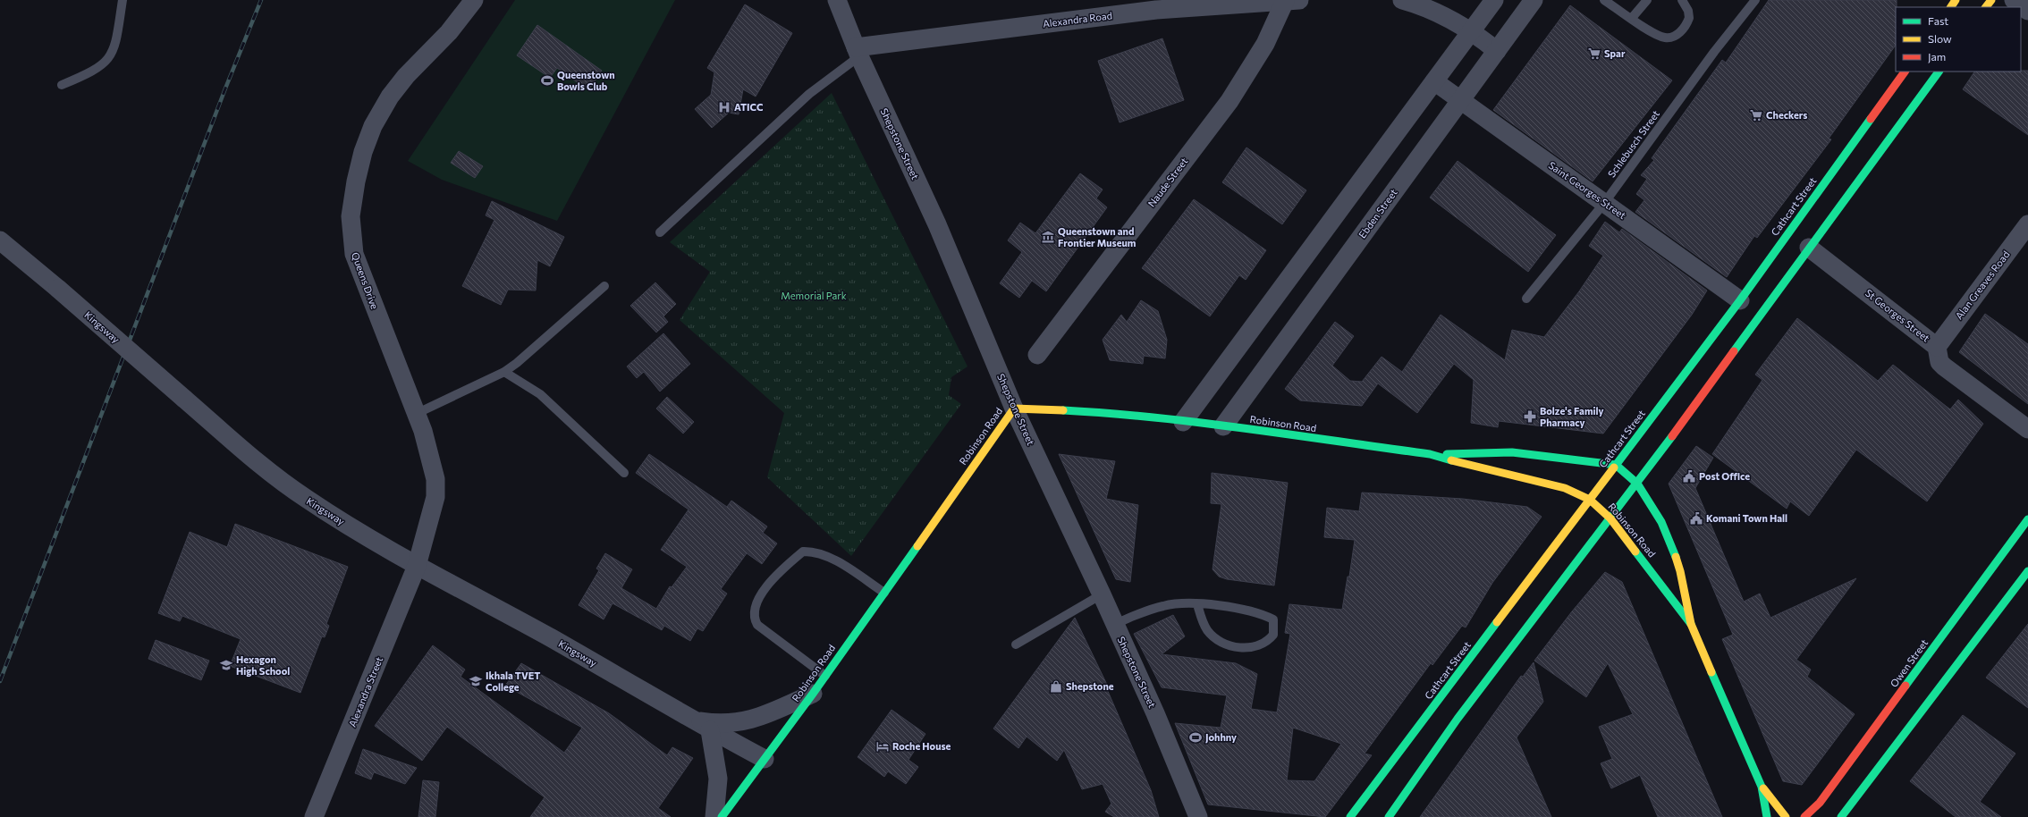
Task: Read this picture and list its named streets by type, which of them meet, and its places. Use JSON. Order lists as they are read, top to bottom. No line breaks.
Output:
{"streets":{"main road":["Cathcart Street","Robinson Road","Owen Street"],"street":["Alexandra Road","Shepstone Street","Naude Street","Saint Georges Street","Ebden Street","Queens Drive","Alan Greaves Road","St Georges Street","Kingsway","Alexandra Street"],"lane":["Schlebusch Street"]},"crossings":[["Alexandra Road","Shepstone Street"],["Alexandra Road","Naude Street"],["Shepstone Street","Robinson Road"],["Schlebusch Street","Saint Georges Street"],["Saint Georges Street","Cathcart Street"],["Saint Georges Street","Ebden Street"],["Cathcart Street","Robinson Road"],["Ebden Street","Robinson Road"],["Queens Drive","Kingsway"],["Queens Drive","Alexandra Street"],["Alan Greaves Road","St Georges Street"],["Kingsway","Robinson Road"],["Kingsway","Alexandra Street"]],"parks":["Memorial Park"],"places":{"supermarket":["Spar","Checkers"],"sports":["Queenstown Bowls Club","Johhny"],"hospital":["ATICC"],"museum":["Queenstown and Frontier Museum"],"pharmacy":["Bolze's Family Pharmacy"],"public building":["Post Office","Komani Town Hall"],"school or university":["Hexagon High School","Ikhala TVET College"],"shop":["Shepstone"],"hotel":["Roche House"]},"legend":["Fast","Slow","Jam"]}
